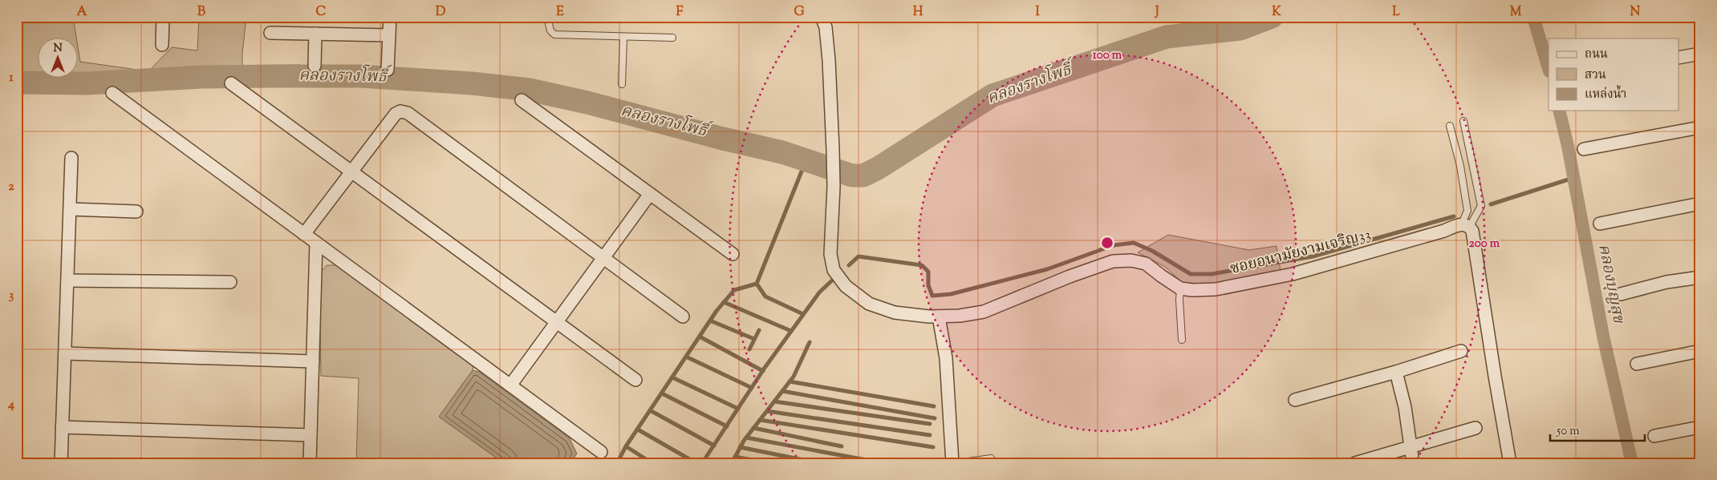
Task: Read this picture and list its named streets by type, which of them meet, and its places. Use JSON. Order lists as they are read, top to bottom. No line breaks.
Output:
{"streets":{"street":["ซอยอนามัยงามเจริญ33"]},"water":["คลองรางโพธิ์","คลองบุญสุข"],"legend":["ถนน","สวน","แหล่งน้ำ"],"scale_bar":"50 m","north":"top","grid":{"columns":["A","B","C","D","E","F","G","H","I","J","K","L","M","N"],"rows":["1","2","3","4"]},"rings":["100 m","200 m"]}
